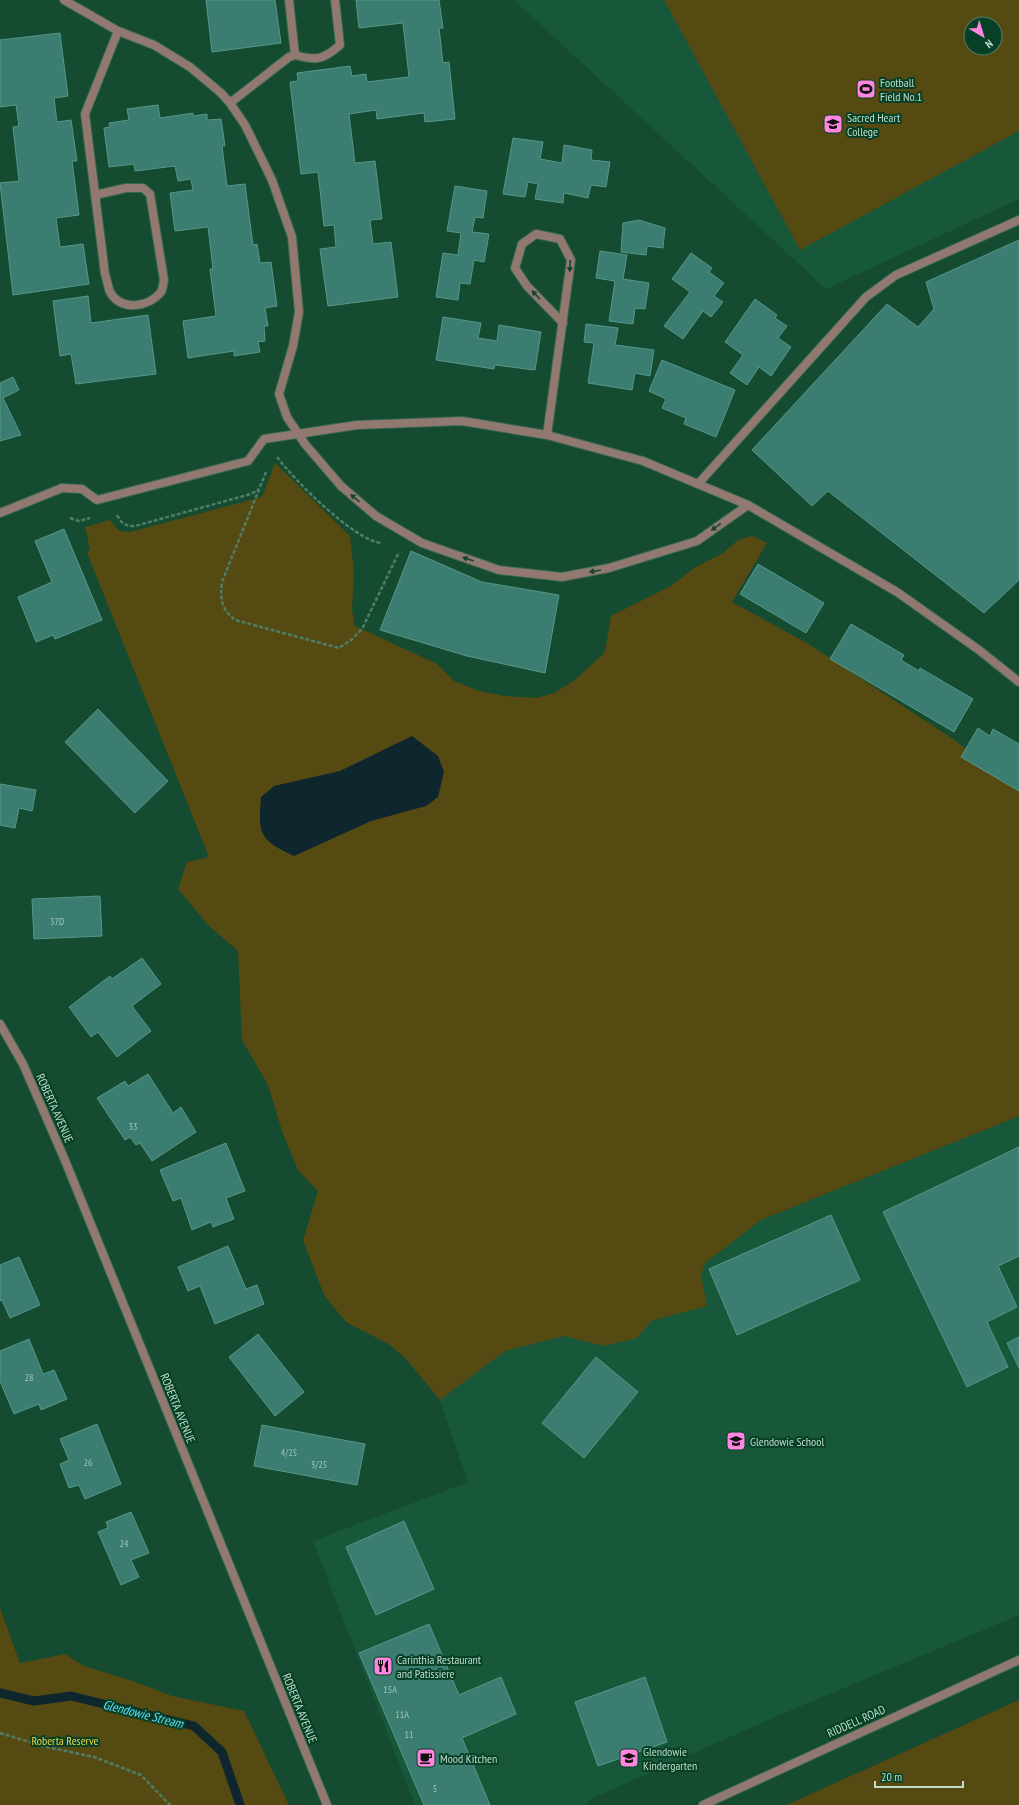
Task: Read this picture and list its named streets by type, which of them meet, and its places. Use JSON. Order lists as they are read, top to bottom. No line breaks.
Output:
{"streets":{"street":["ROBERTA AVENUE","RIDDELL ROAD"]},"water":["Glendowie Stream"],"parks":["Roberta Reserve"],"places":{"sports":["Football Field No.1"],"school or university":["Sacred Heart College","Glendowie School","Glendowie Kindergarten"],"restaurant":["Carinthia Restaurant and Patissiere"],"cafe":["Mood Kitchen"]},"house_numbers":["37D","33","28","4/25","26","3/25","24","15A","11A","11","5"],"scale_bar":"20 m","north":"bottom right"}
